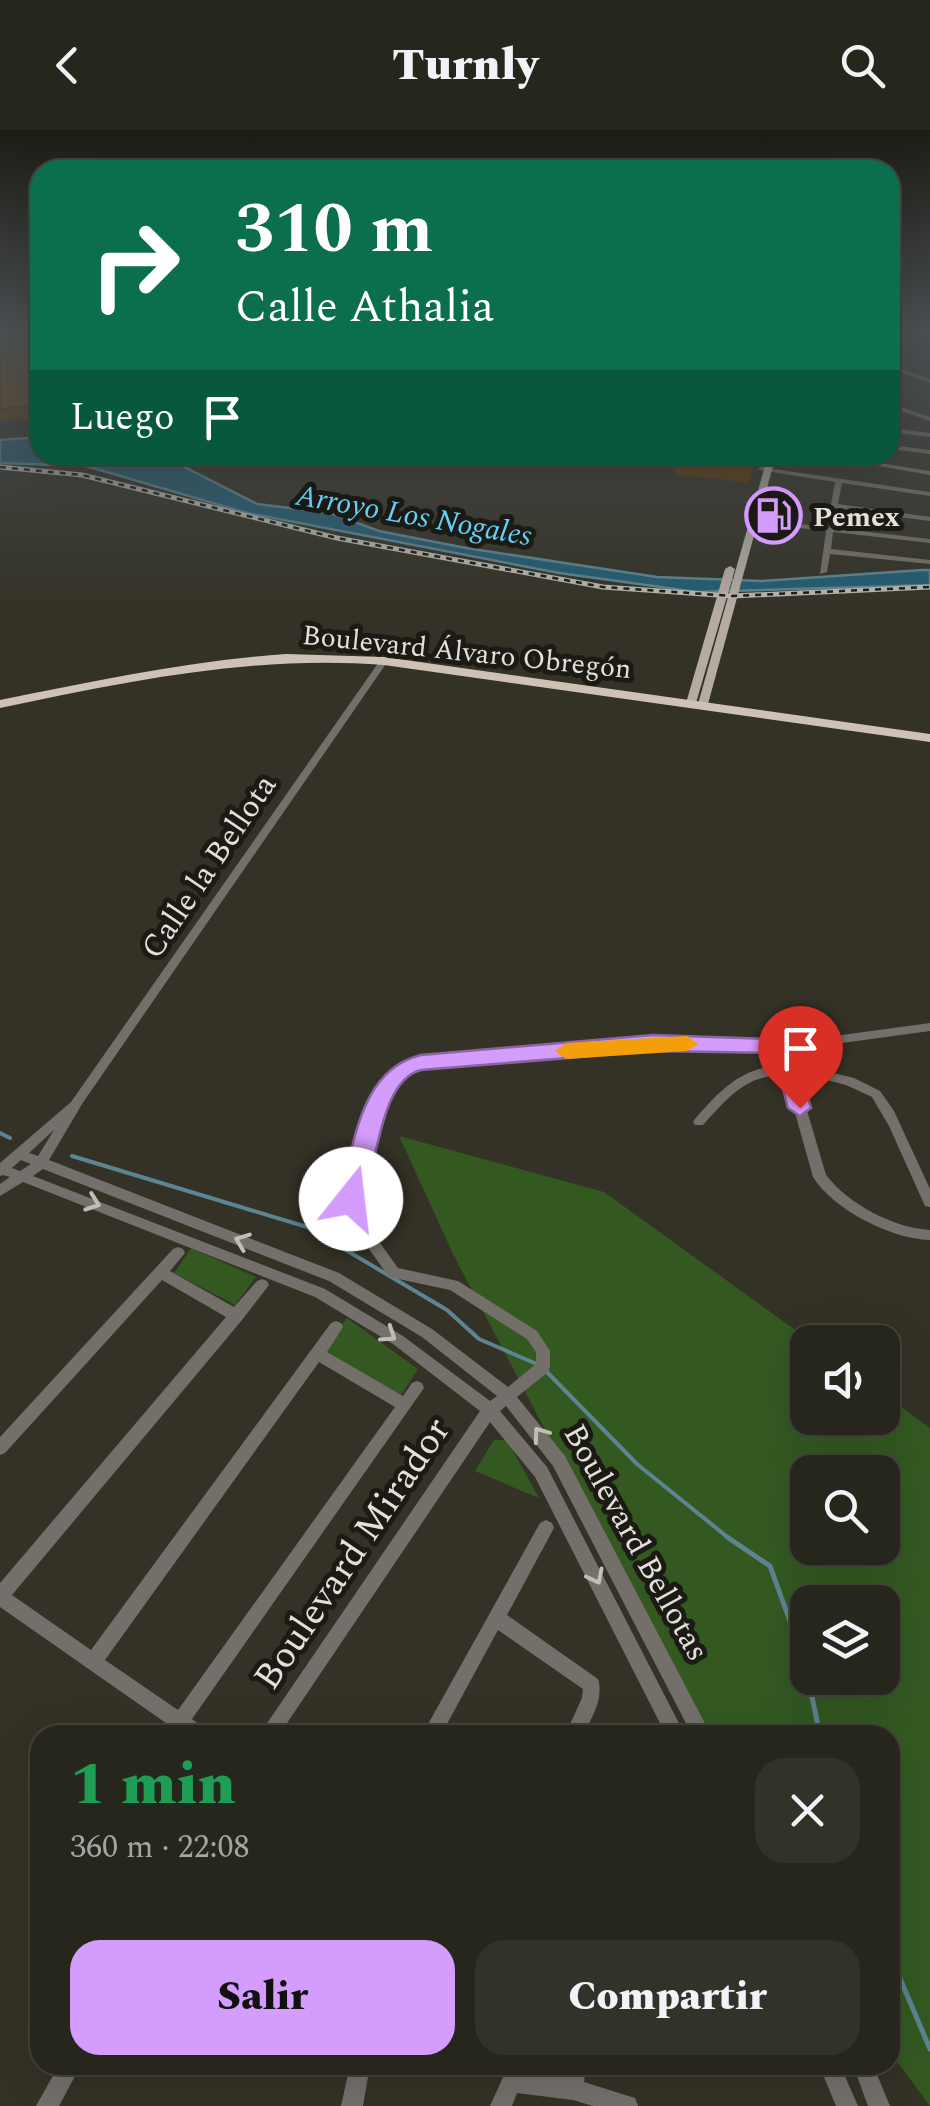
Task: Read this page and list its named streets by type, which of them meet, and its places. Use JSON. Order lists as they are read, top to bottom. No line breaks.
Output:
{"streets":{"highway":["Boulevard Álvaro Obregón"],"street":["Calle la Bellota","Boulevard Bellotas","Boulevard Mirador"]},"crossings":[["Boulevard Álvaro Obregón","Calle la Bellota"],["Calle la Bellota","Boulevard Bellotas"],["Boulevard Bellotas","Boulevard Mirador"]],"water":["Arroyo Los Nogales"],"places":{"fuel station":["Pemex"]},"page":{"header":"Turnly","turn":["310 m","Calle Athalia"],"then":"Luego","heading":["1 min","360 m · 22:08"],"buttons":["Salir","Compartir"]}}
